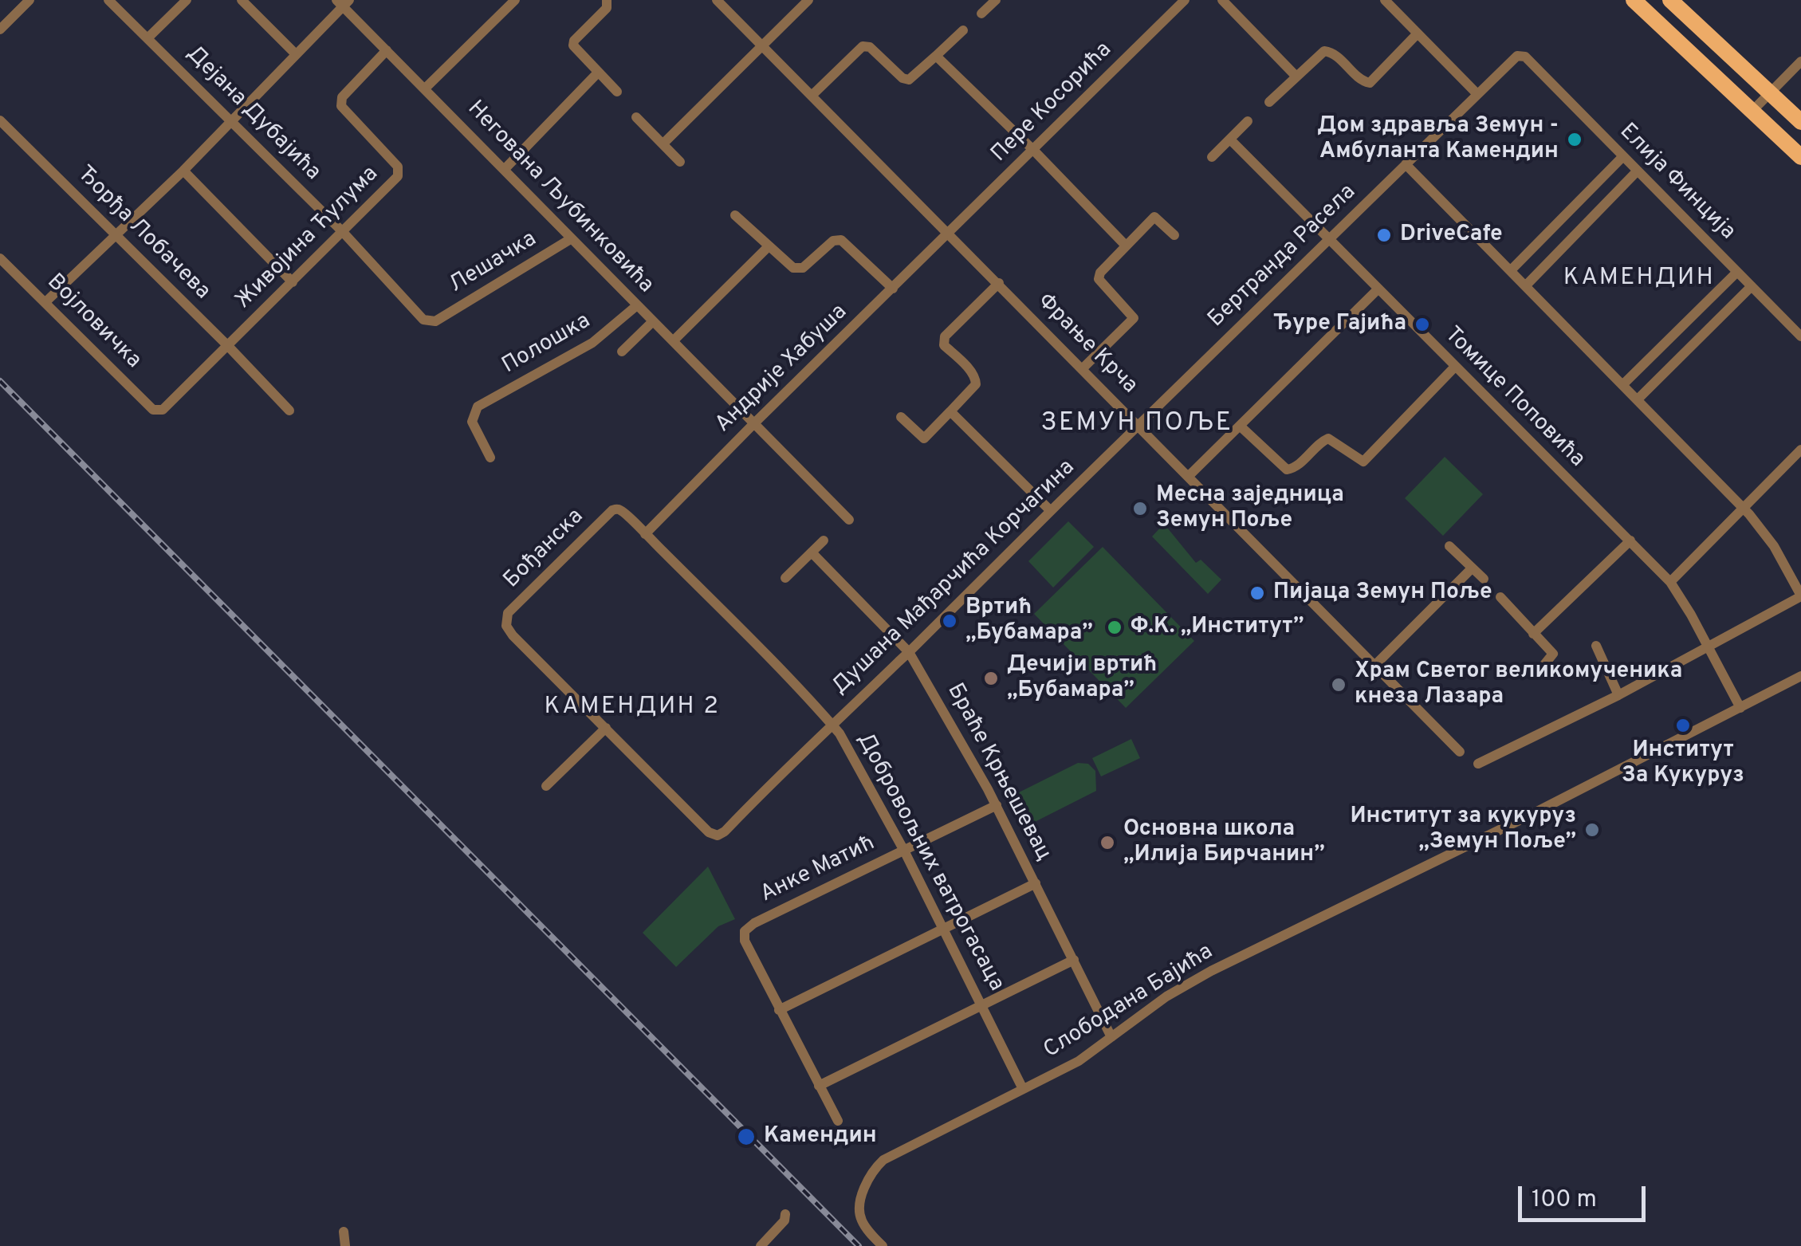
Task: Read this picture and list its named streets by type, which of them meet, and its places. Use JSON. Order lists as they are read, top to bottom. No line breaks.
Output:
{"streets":{"street":["Пере Косорића","Дејана Дубајића","Елија Финција","Негована Љубинковића","Ђорђа Лобачева","Живојина Ћулума","Бертранда Расела","Лешачка","Војловичка","Полошка","Фрање Крча","Андрије Хабуша","Томице Поповића","Бођанска","Душана Мађарчића Корчагина","Браће Крњешевац","Добровољних ватрогасаца","Анке Матић","Слободана Бајића"]},"crossings":[["Пере Косорића","Фрање Крча"],["Пере Косорића","Андрије Хабуша"],["Дејана Дубајића","Живојина Ћулума"],["Дејана Дубајића","Лешачка"],["Елија Финција","Бертранда Расела"],["Негована Љубинковића","Живојина Ћулума"],["Негована Љубинковића","Лешачка"],["Негована Љубинковића","Полошка"],["Негована Љубинковића","Андрије Хабуша"],["Ђорђа Лобачева","Живојина Ћулума"],["Живојина Ћулума","Војловичка"],["Бертранда Расела","Фрање Крча"],["Бертранда Расела","Томице Поповића"],["Бертранда Расела","Душана Мађарчића Корчагина"],["Фрање Крча","Андрије Хабуша"],["Фрање Крча","Душана Мађарчића Корчагина"],["Андрије Хабуша","Бођанска"],["Андрије Хабуша","Добровољних ватрогасаца"],["Томице Поповића","Слободана Бајића"],["Бођанска","Душана Мађарчића Корчагина"],["Бођанска","Добровољних ватрогасаца"],["Душана Мађарчића Корчагина","Браће Крњешевац"],["Душана Мађарчића Корчагина","Добровољних ватрогасаца"],["Браће Крњешевац","Анке Матић"],["Браће Крњешевац","Слободана Бајића"],["Добровољних ватрогасаца","Анке Матић"],["Добровољних ватрогасаца","Слободана Бајића"]],"districts":["КАМЕНДИН","ЗЕМУН ПОЉЕ","КАМЕНДИН 2"],"places":["Дом здравља Земун - Амбуланта Камендин","DriveCafe","Ђуре Гајића","Месна заједница Земун Поље","Пијаца Земун Поље","Вртић „Бубамара”","Ф.К. „Институт”","Дечији вртић „Бубамара”","Храм Светог великомученика кнеза Лазара","Институт За Кукуруз","Институт за кукуруз „Земун Поље”","Основна школа „Илија Бирчанин”","Камендин"],"scale_bar":"100 m"}
